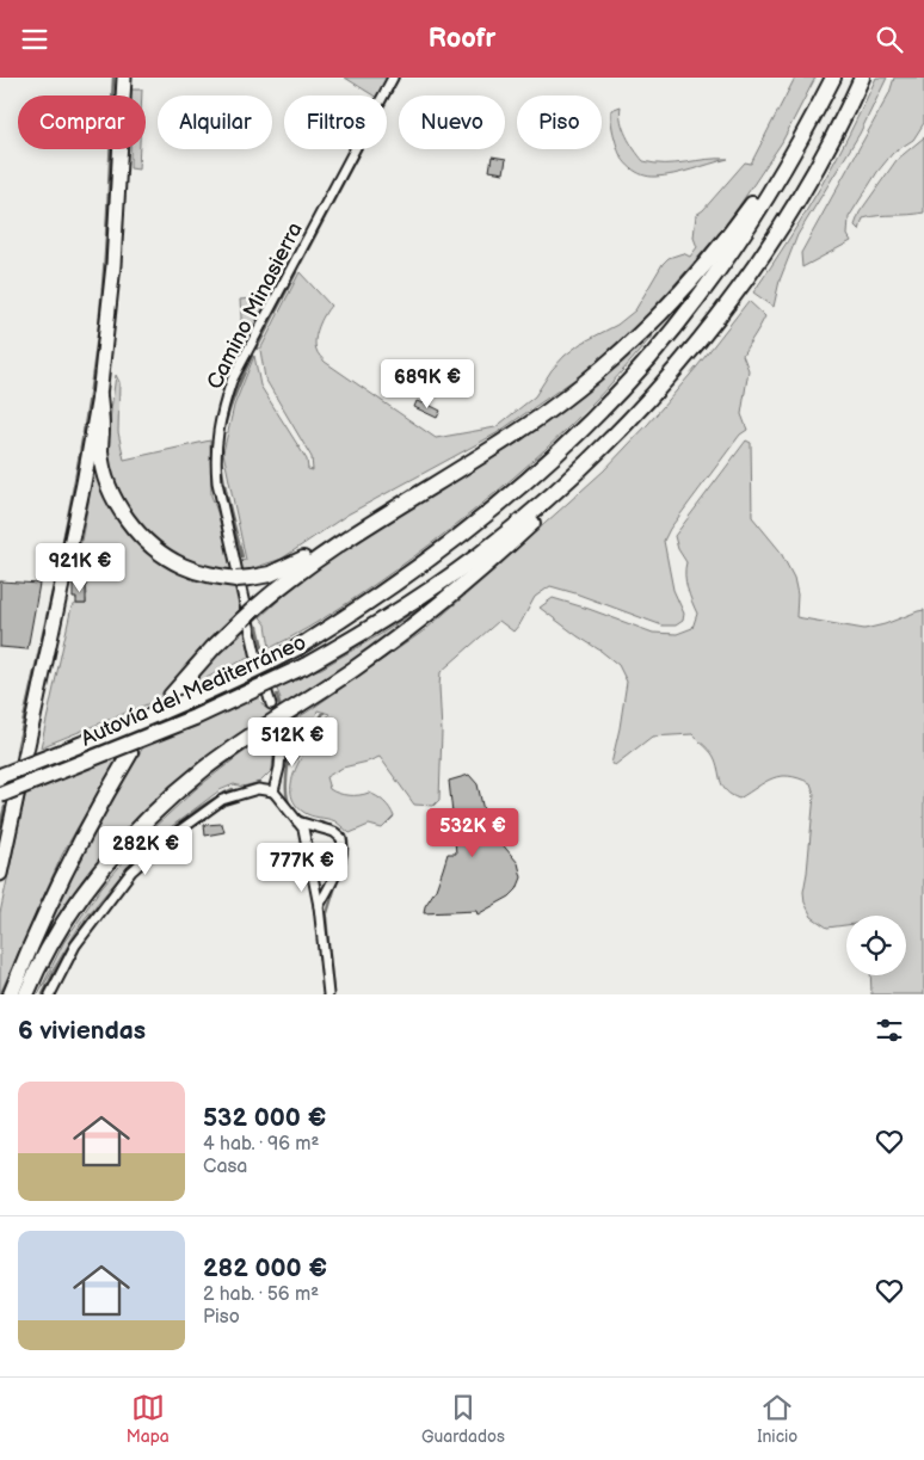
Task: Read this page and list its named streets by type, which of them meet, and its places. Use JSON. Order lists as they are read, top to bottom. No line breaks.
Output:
{"streets":{"highway":["Autovía del Mediterráneo"],"street":["Camino Minasierra"]},"page":{"header":"Roofr","chip":["Comprar","Alquilar","Filtros","Nuevo","Piso"],"price":["689K €","921K €","512K €","532K €","282K €","777K €"],"heading":"6 viviendas","list":[{"name":"532 000 €","note":"4 hab. · 96 m² · Casa"},{"name":"282 000 €","note":"2 hab. · 56 m² · Piso"}],"tabs":["Mapa","Guardados","Inicio"]}}
